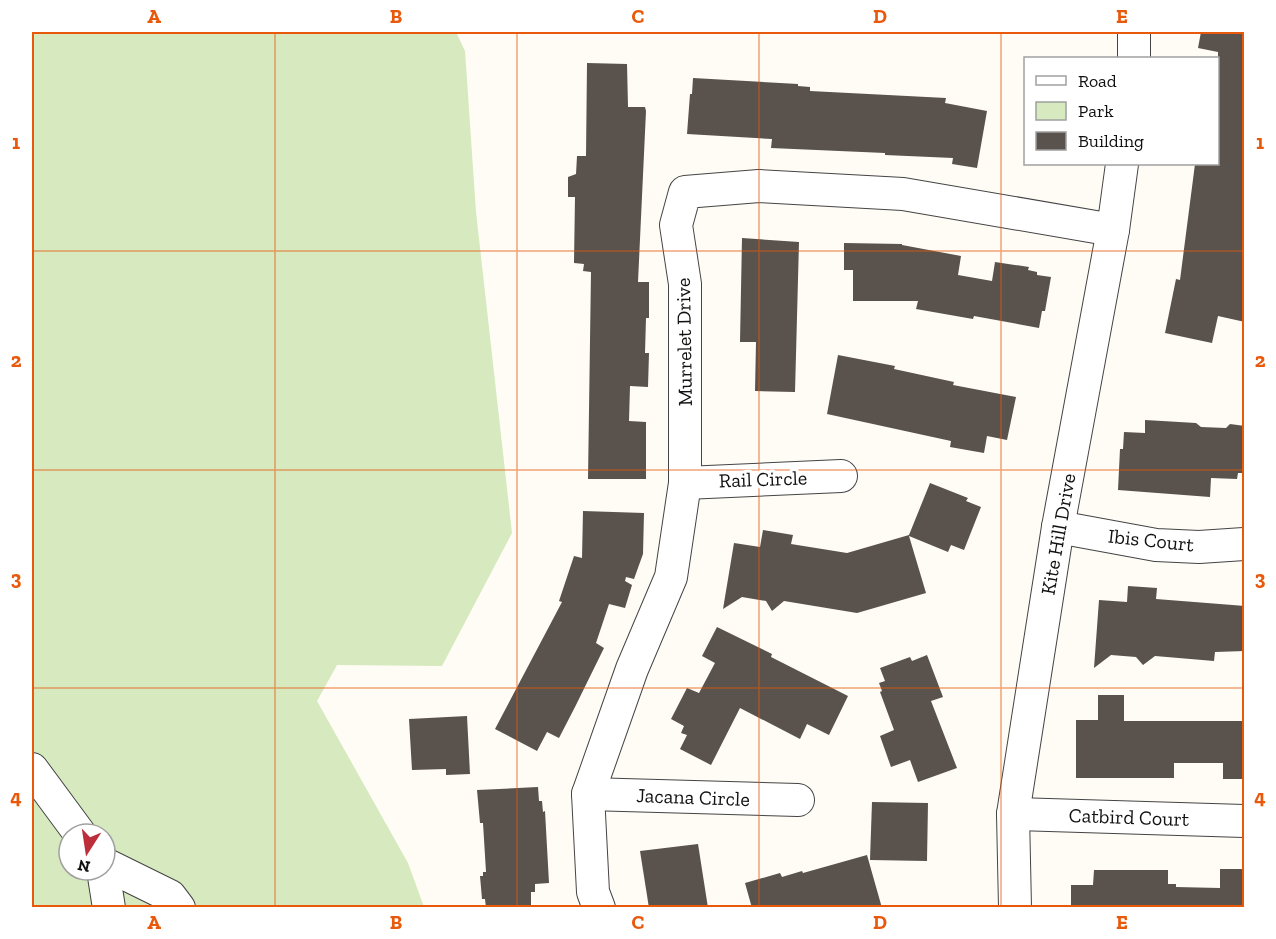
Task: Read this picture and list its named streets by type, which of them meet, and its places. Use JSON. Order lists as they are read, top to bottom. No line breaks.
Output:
{"streets":{"street":["Murrelet Drive","Rail Circle","Kite Hill Drive","Ibis Court","Jacana Circle","Catbird Court"]},"crossings":[["Murrelet Drive","Rail Circle"],["Murrelet Drive","Kite Hill Drive"],["Murrelet Drive","Jacana Circle"],["Kite Hill Drive","Ibis Court"],["Kite Hill Drive","Catbird Court"]],"legend":["Road","Park","Building"],"north":"bottom","grid":{"columns":["A","B","C","D","E"],"rows":["1","2","3","4"]}}
